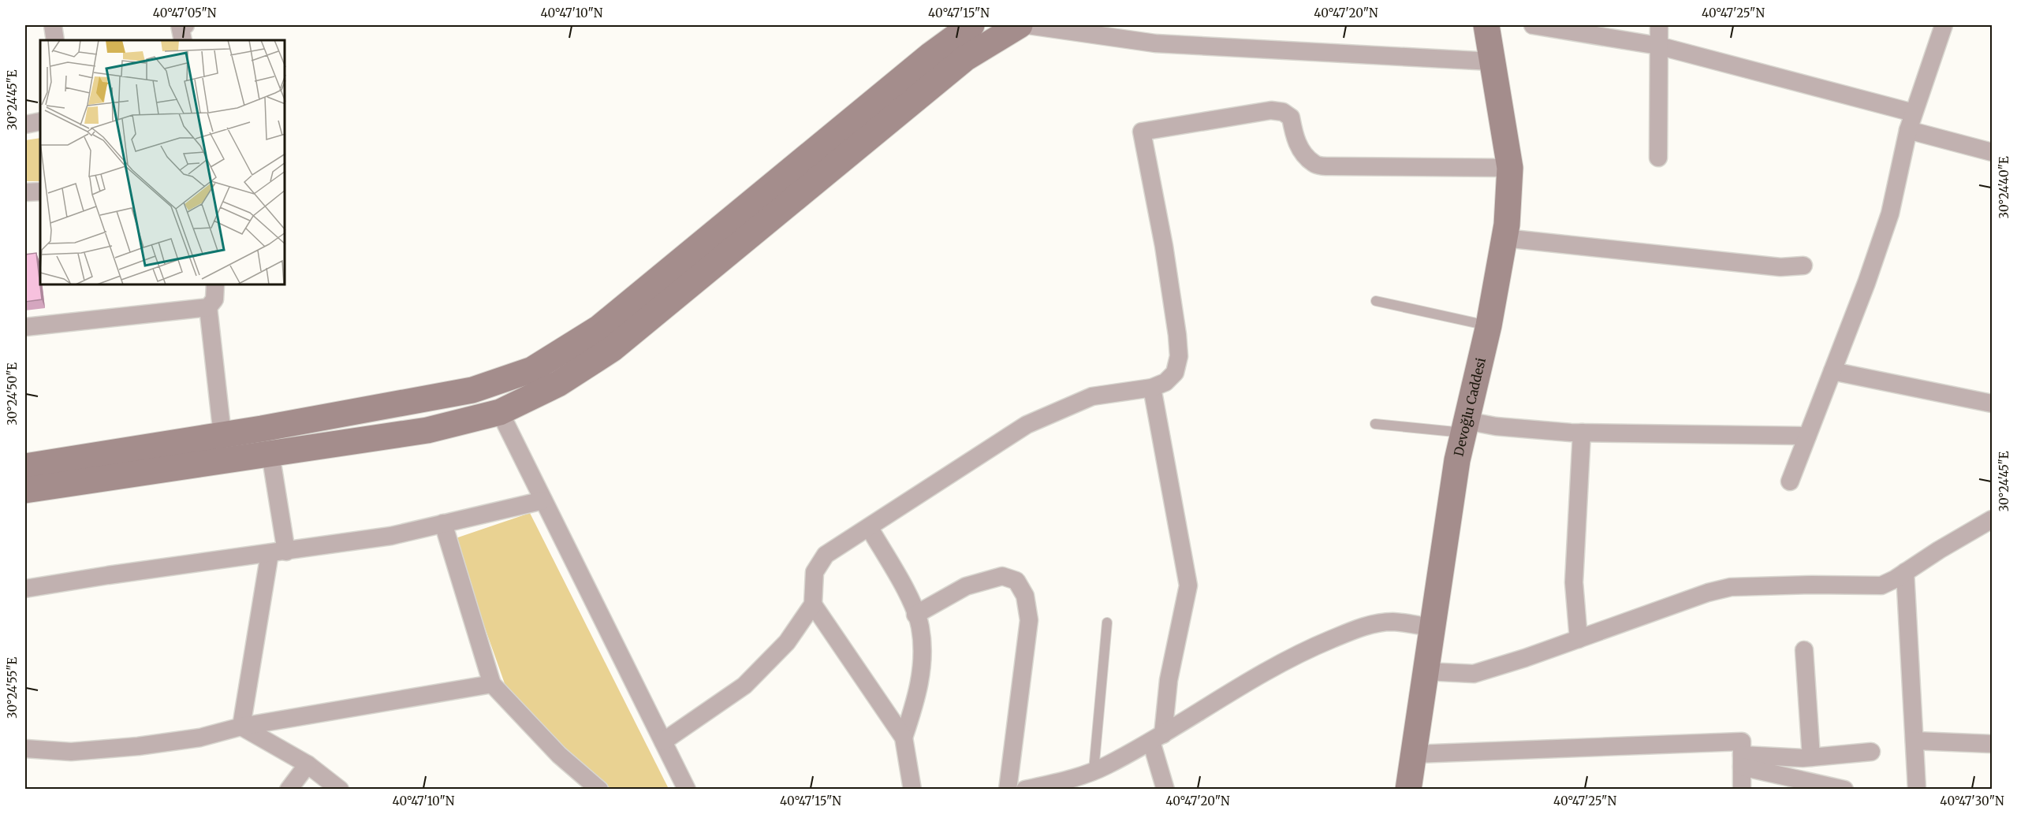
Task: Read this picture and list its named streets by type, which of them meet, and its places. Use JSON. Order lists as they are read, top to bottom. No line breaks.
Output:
{"streets":{"street":["Devoğlu Caddesi"]},"coordinates":["40°47'05\"N","40°47'10\"N","40°47'15\"N","40°47'20\"N","40°47'25\"N","30°24'45\"E","30°24'40\"E","30°24'50\"E","30°24'55\"E","40°47'30\"N"]}
